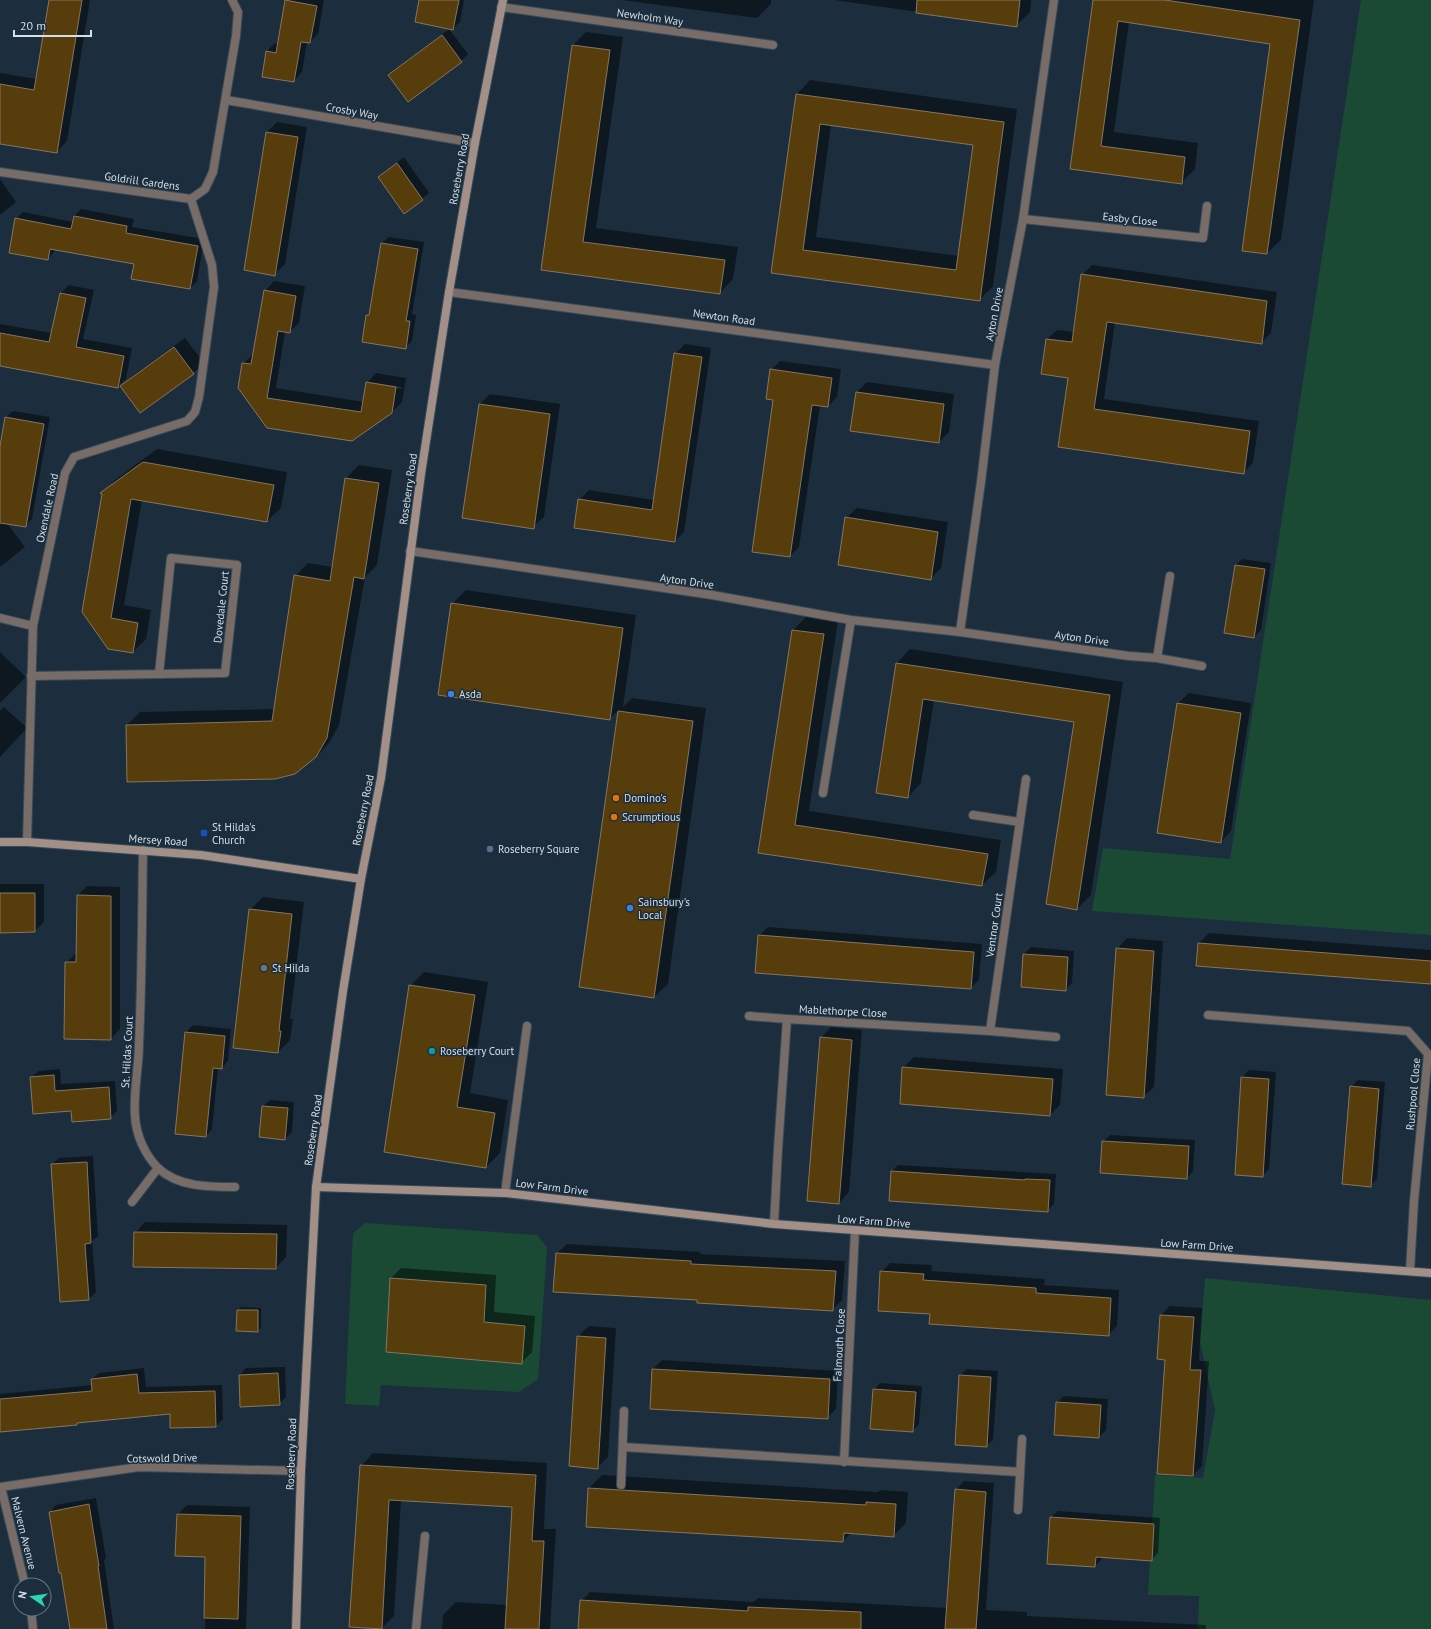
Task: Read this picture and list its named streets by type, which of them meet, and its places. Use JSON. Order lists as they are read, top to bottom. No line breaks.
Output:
{"streets":{"street":["Newholm Way","Crosby Way","Roseberry Road","Goldrill Gardens","Easby Close","Ayton Drive","Newton Road","Oxendale Road","Dovedale Court","Mersey Road","Ventnor Court","Mablethorpe Close","St. Hildas Court","Rushpool Close","Low Farm Drive","Falmouth Close","Cotswold Drive","Malvern Avenue"]},"crossings":[["Newholm Way","Roseberry Road"],["Crosby Way","Roseberry Road"],["Crosby Way","Goldrill Gardens"],["Roseberry Road","Ayton Drive"],["Roseberry Road","Newton Road"],["Roseberry Road","Mersey Road"],["Roseberry Road","Low Farm Drive"],["Roseberry Road","Cotswold Drive"],["Goldrill Gardens","Oxendale Road"],["Easby Close","Ayton Drive"],["Ayton Drive","Newton Road"],["Oxendale Road","Dovedale Court"],["Oxendale Road","Mersey Road"],["Mersey Road","St. Hildas Court"],["Ventnor Court","Mablethorpe Close"],["Mablethorpe Close","Low Farm Drive"],["Rushpool Close","Low Farm Drive"],["Low Farm Drive","Falmouth Close"],["Cotswold Drive","Malvern Avenue"]],"places":{"other":["Asda","Domino's","Scrumptious","Roseberry Square","Sainsbury's Local","St Hilda","Roseberry Court"],"transit":["St Hilda's Church"]},"scale_bar":"20 m","north":"left"}
